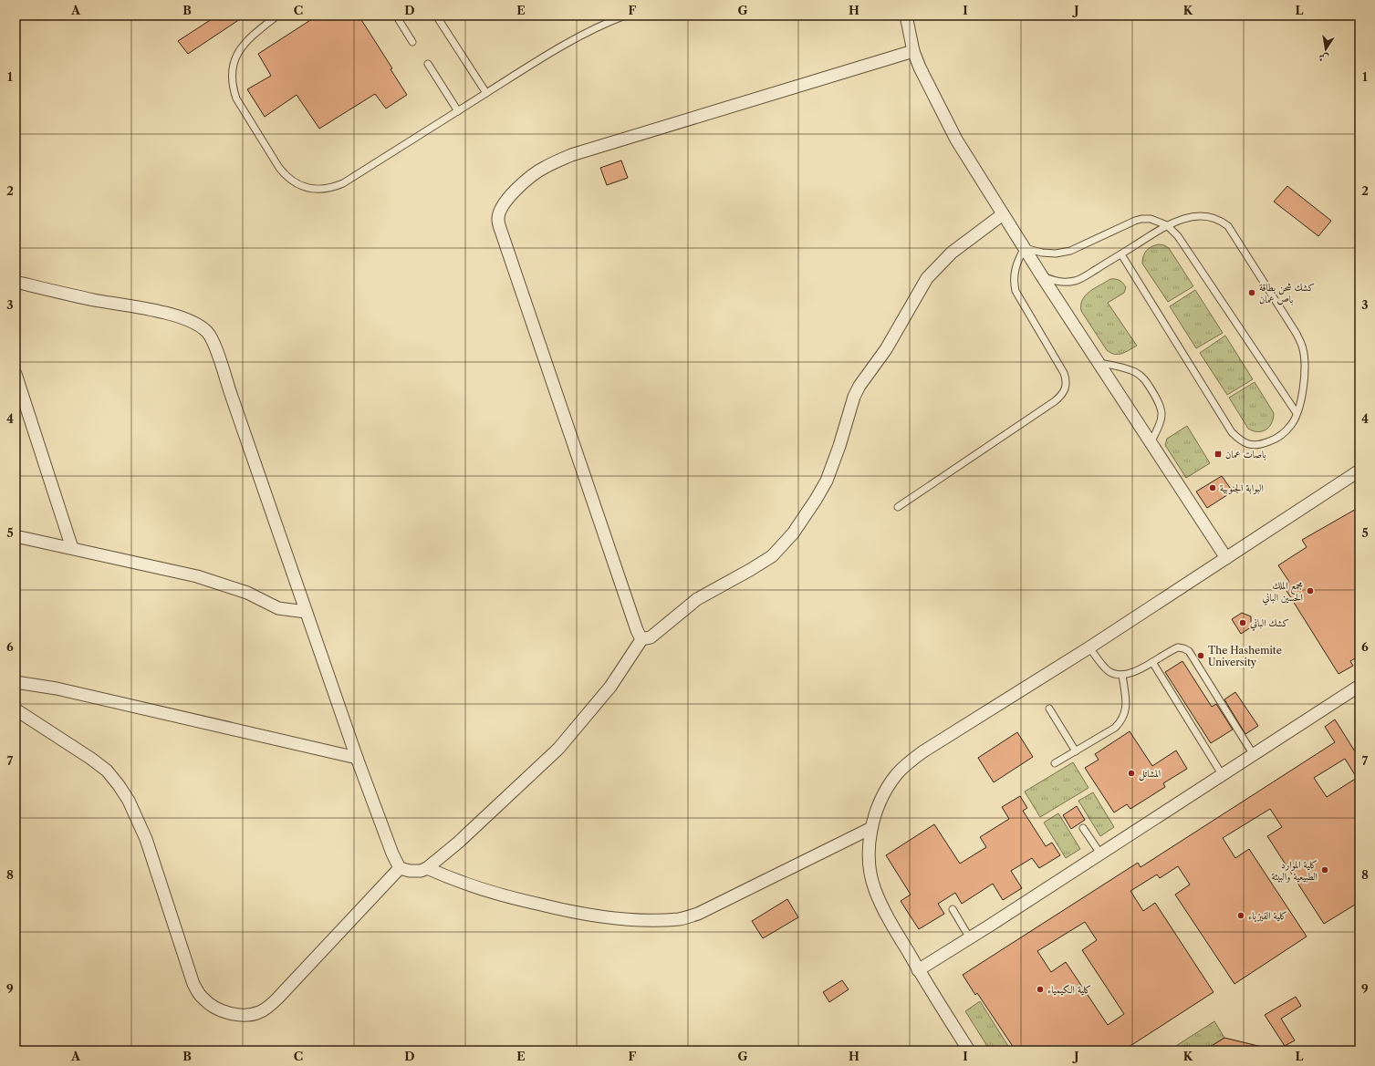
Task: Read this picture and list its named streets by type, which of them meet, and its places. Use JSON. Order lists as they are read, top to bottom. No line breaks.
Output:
{"places":{"other":["كشك شحن بطاقة باص عمان","البوابة الجنوبية","مجمع الملك الحسين الباني","كشك الباني","The Hashemite University","المشاتل","كلية الموارد الطبيعية والبيئة","كلية الفيزياء","كلية الكيمياء"],"transit":["باصات عمان"]},"north":"bottom","grid":{"columns":["A","B","C","D","E","F","G","H","I","J","K","L"],"rows":["1","2","3","4","5","6","7","8","9"]}}
